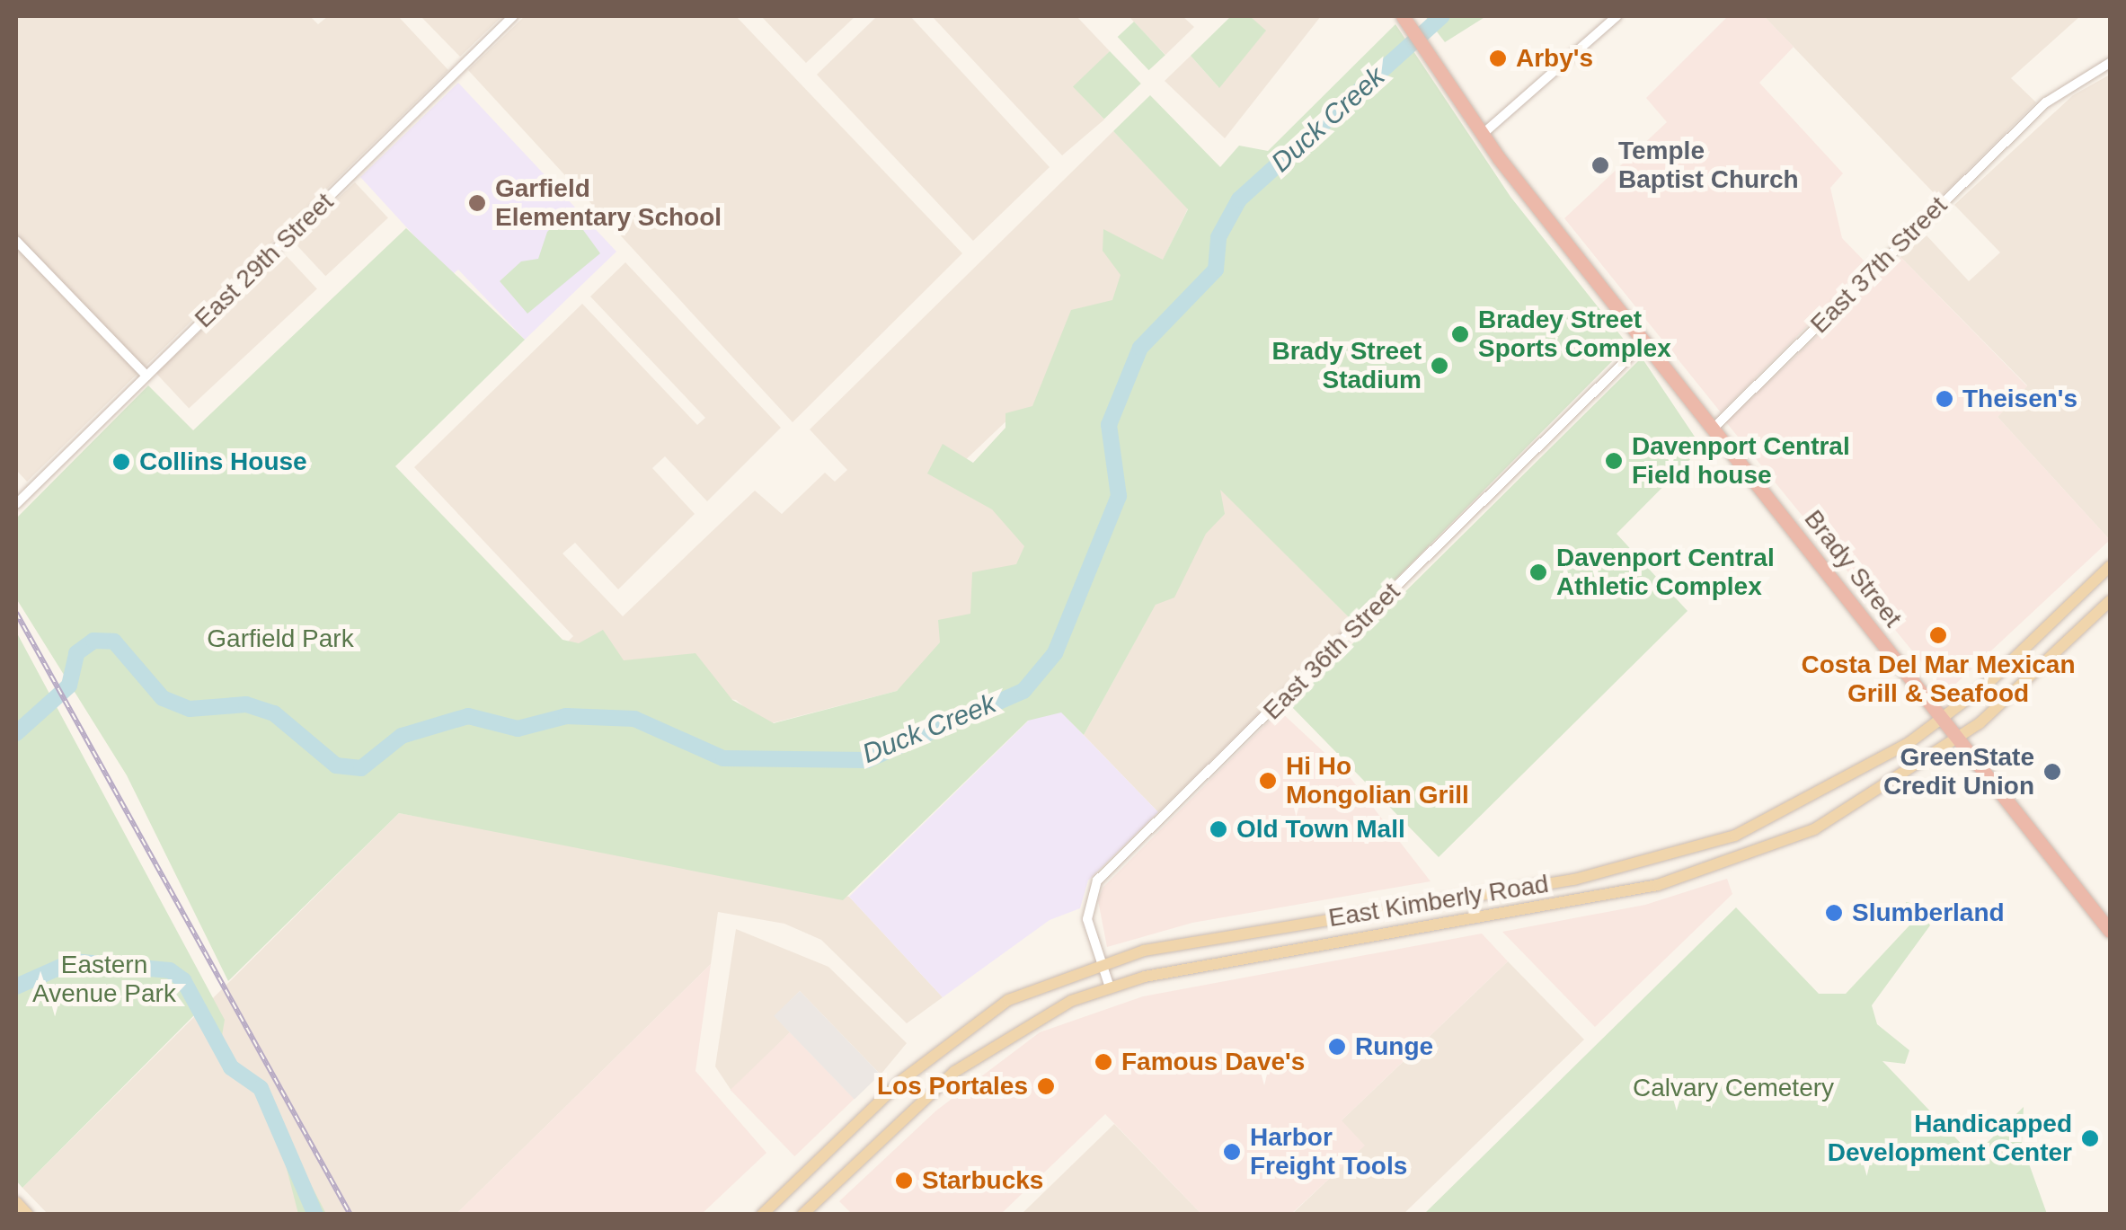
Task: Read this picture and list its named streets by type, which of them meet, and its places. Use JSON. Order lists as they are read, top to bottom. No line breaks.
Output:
{"streets":{"highway":["Brady Street"],"main road":["East Kimberly Road"],"street":["East 29th Street","East 37th Street","East 36th Street"]},"crossings":[["East 37th Street","Brady Street"],["Brady Street","East 36th Street"],["Brady Street","East Kimberly Road"],["East 36th Street","East Kimberly Road"]],"water":["Duck Creek"],"parks":["Garfield Park","Eastern Avenue Park","Calvary Cemetery"],"places":["Arby's","Temple Baptist Church","Garfield Elementary School","Bradey Street Sports Complex","Brady Street Stadium","Theisen's","Davenport Central Field house","Collins House","Davenport Central Athletic Complex","Costa Del Mar Mexican Grill & Seafood","GreenState Credit Union","Hi Ho Mongolian Grill","Old Town Mall","Slumberland","Runge","Famous Dave's","Los Portales","Handicapped Development Center","Harbor Freight Tools","Starbucks"]}
